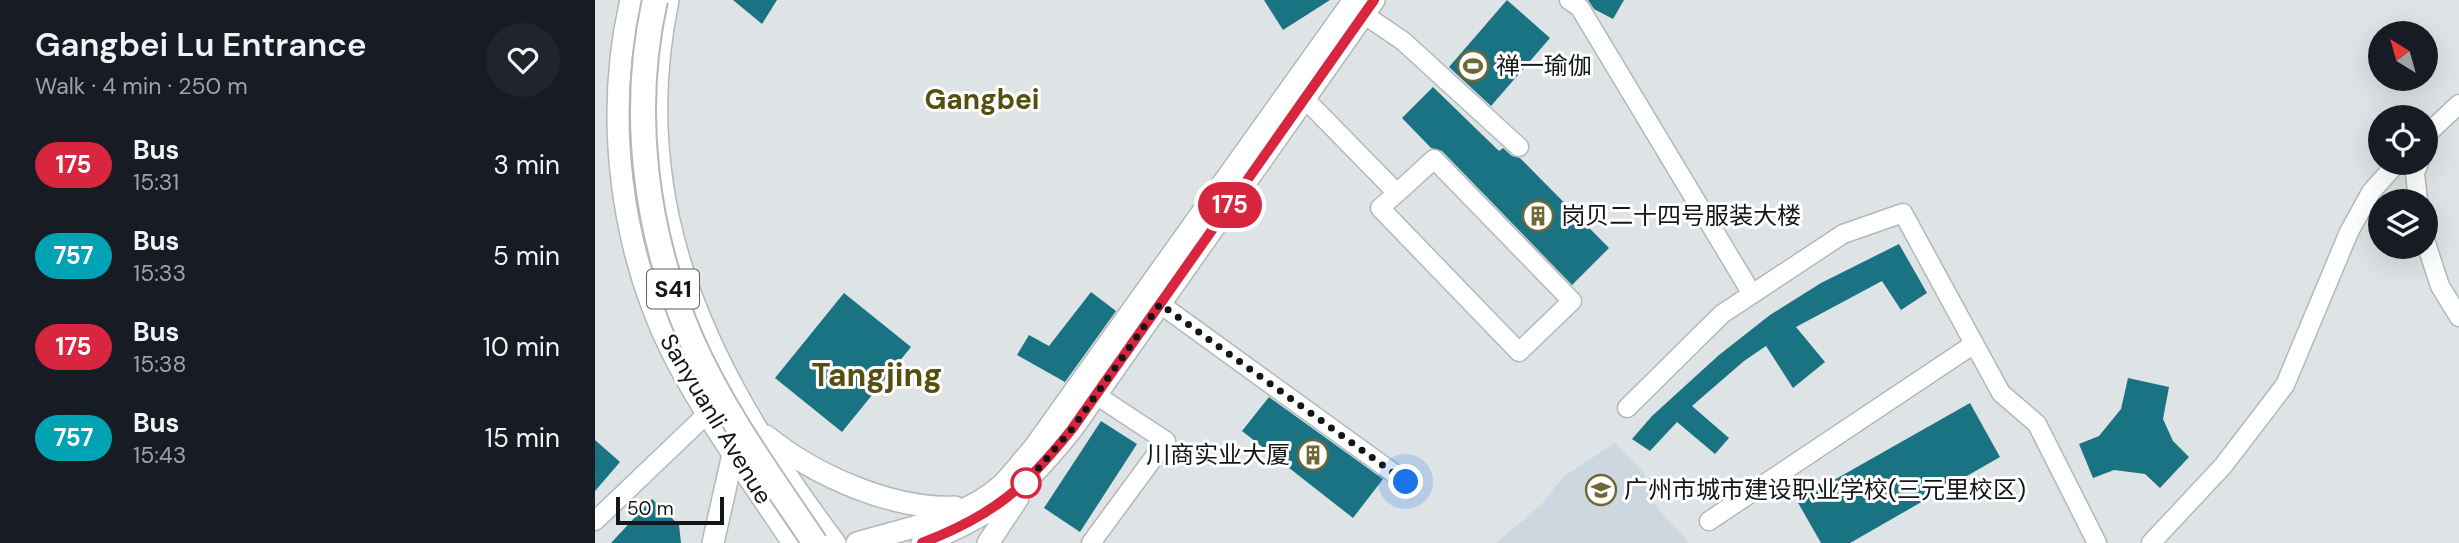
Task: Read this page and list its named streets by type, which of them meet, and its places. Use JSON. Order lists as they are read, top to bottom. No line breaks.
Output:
{"streets":{"highway":["S41"],"main road":["Sanyuanli Avenue"]},"districts":["Gangbei","Tangjing"],"places":{"sports":["禅一瑜伽"],"building":["岗贝二十四号服装大楼","川商实业大厦"],"school or university":["广州市城市建设职业学校(三元里校区)"]},"lines":["bus line 175"],"scale_bar":"50 m","north":"top left","page":{"heading":["Gangbei Lu Entrance","Walk · 4 min · 250 m"],"on_map":"175","list":[{"mark":"175","name":"Bus","note":"15:31","value":"3 min"},{"mark":"757","name":"Bus","note":"15:33","value":"5 min"},{"mark":"175","name":"Bus","note":"15:38","value":"10 min"},{"mark":"757","name":"Bus","note":"15:43","value":"15 min"}],"scale":"50 m"}}
